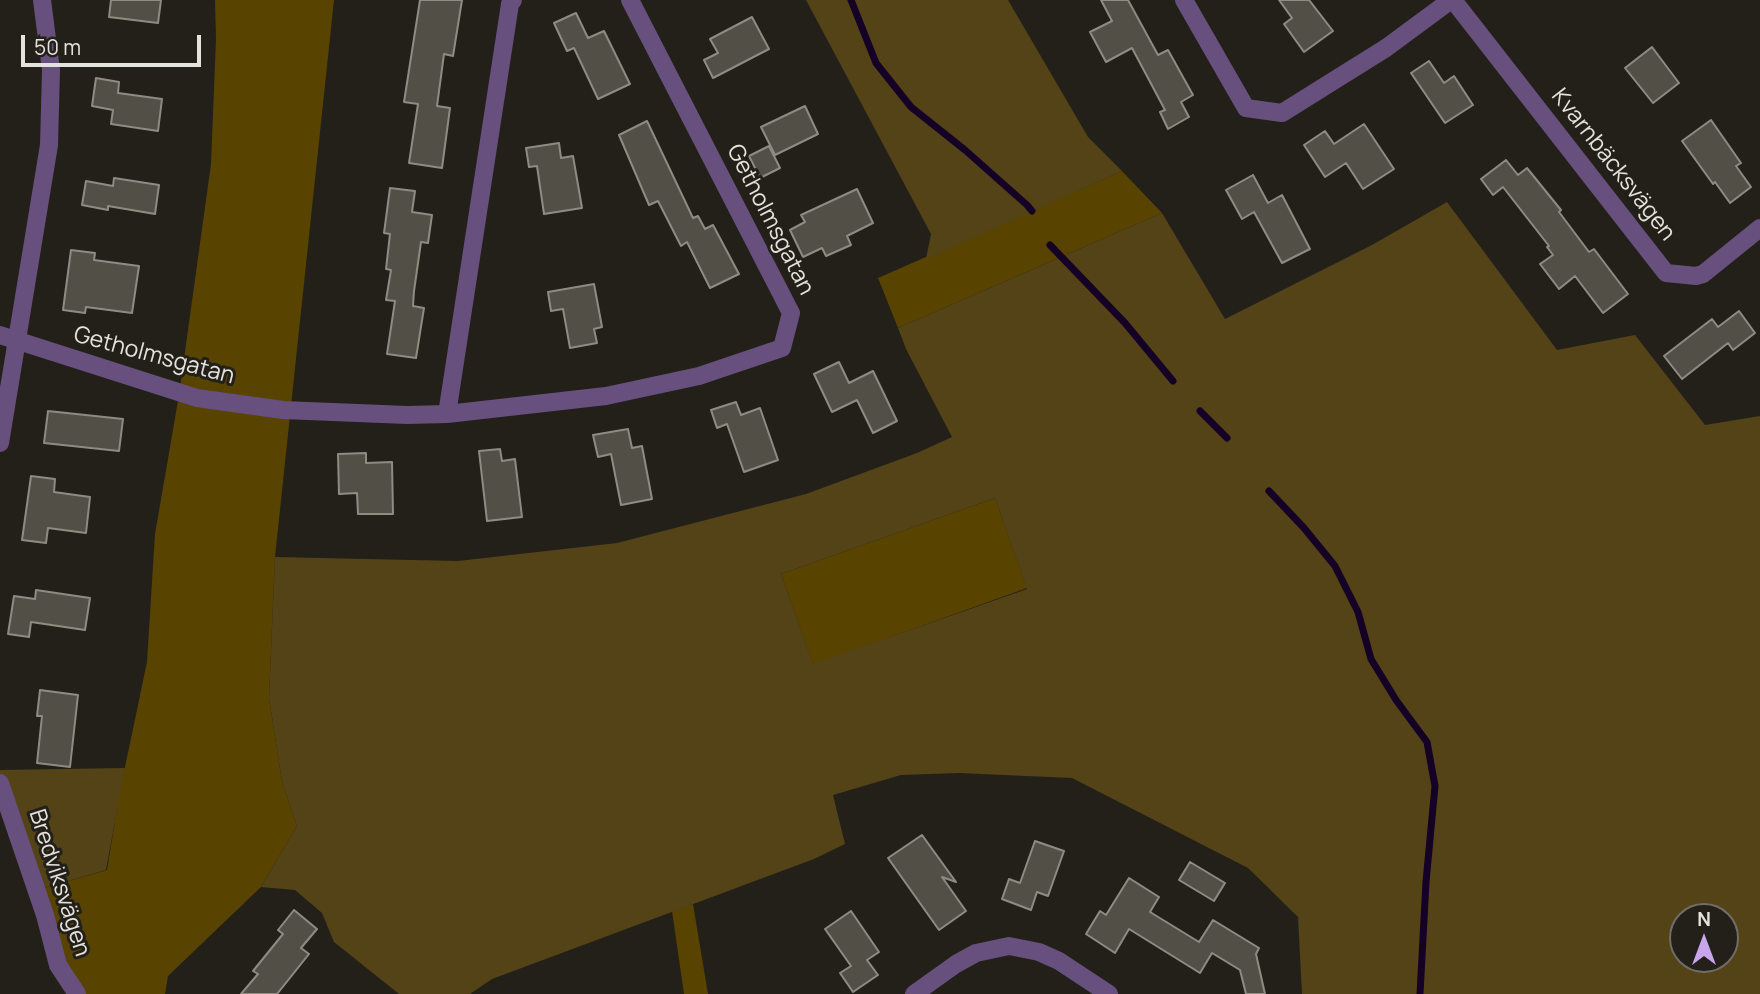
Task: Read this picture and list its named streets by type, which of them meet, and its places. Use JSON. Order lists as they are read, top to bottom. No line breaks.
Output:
{"streets":{"street":["Kvarnbäcksvägen","Getholmsgatan","Bredviksvägen"]},"scale_bar":"50 m","north":"top"}
